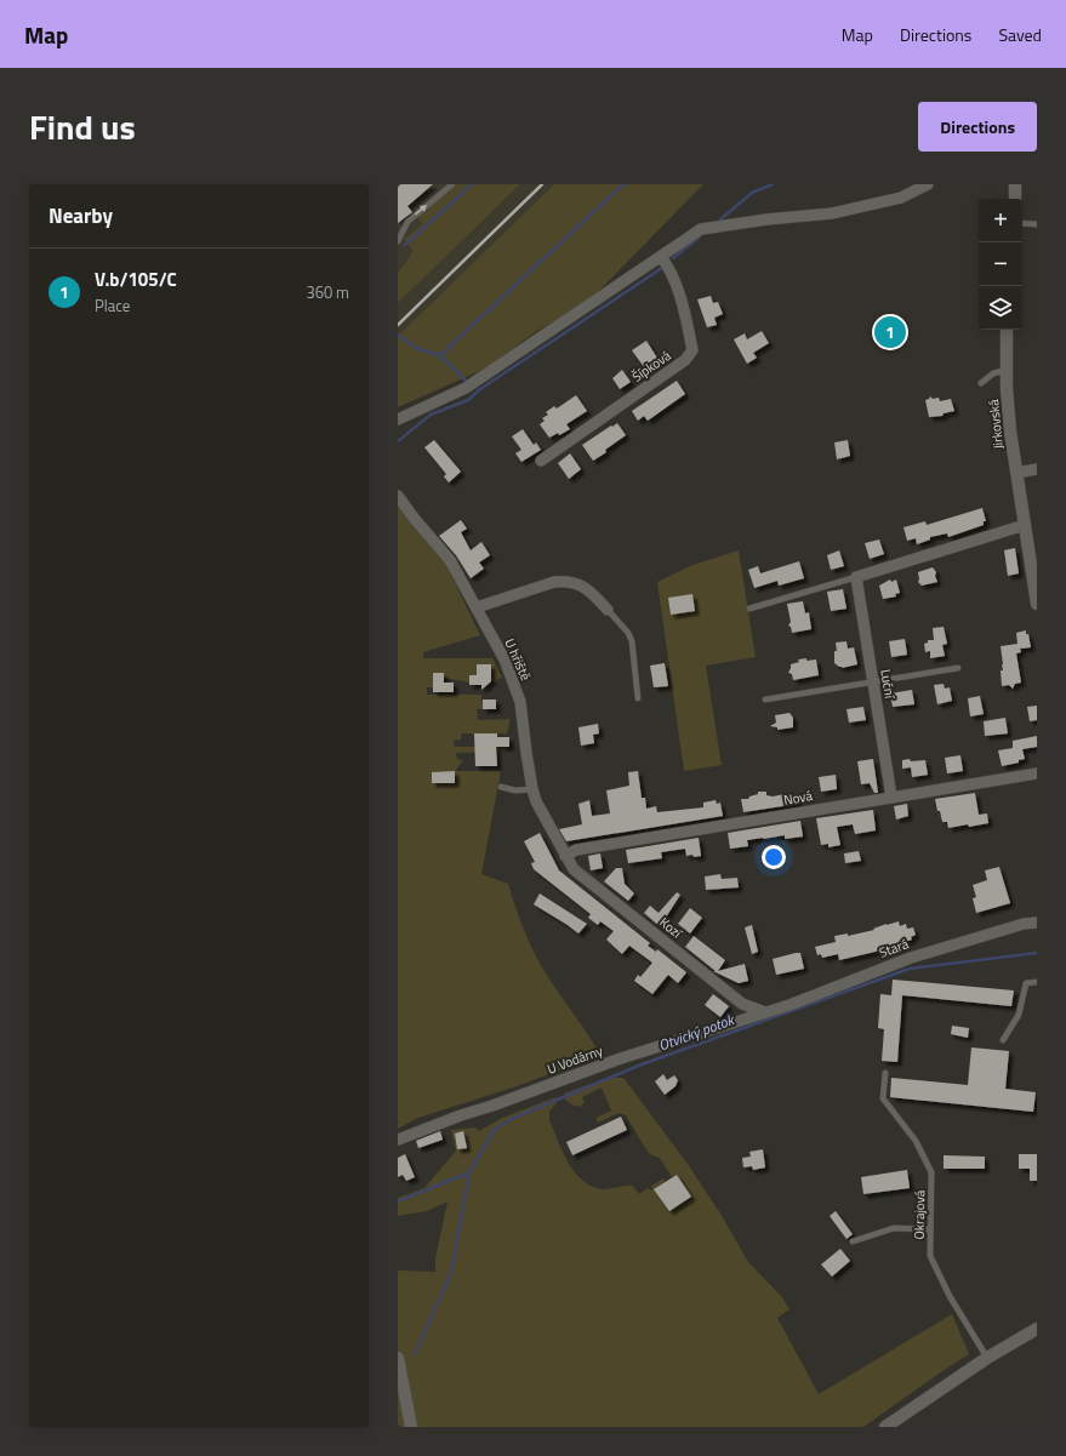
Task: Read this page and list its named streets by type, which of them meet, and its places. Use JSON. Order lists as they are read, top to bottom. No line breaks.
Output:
{"streets":{"main road":["Jirkovská"],"street":["Šípková","U hřiště","Luční","Nová","Kozí","Stará","U Vodárny"],"lane":["Okrajová"]},"crossings":[["U hřiště","Nová"],["U hřiště","Kozí"],["Luční","Nová"],["Nová","Kozí"],["Kozí","Stará"],["Kozí","U Vodárny"],["Stará","U Vodárny"]],"water":["Otvický potok"],"page":{"header":"Map","nav":["Map","Directions","Saved"],"title":"Find us","buttons":"Directions","heading":"Nearby","map_buttons":["+","−"],"list":[{"mark":"1","name":"V.b/105/C","note":"Place","value":"360 m"}],"pins":"1"}}
